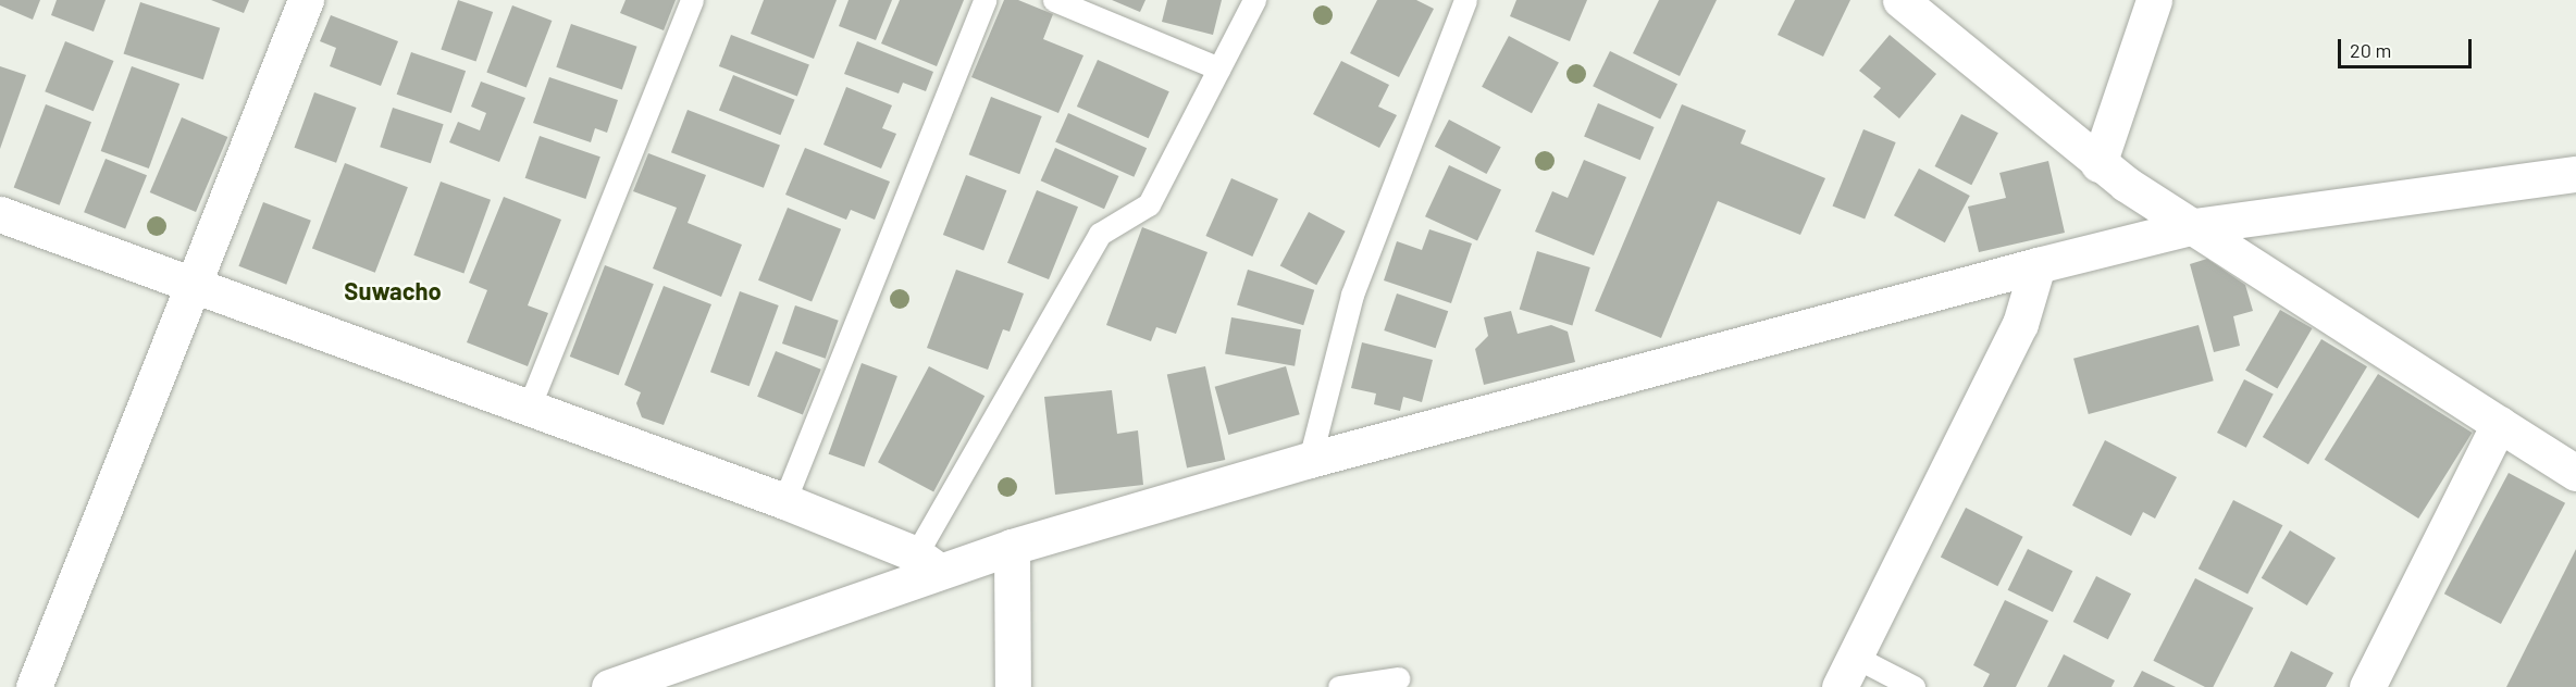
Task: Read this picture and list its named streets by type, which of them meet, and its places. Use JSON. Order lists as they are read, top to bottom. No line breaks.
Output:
{"districts":["Suwacho"],"scale_bar":"20 m"}
